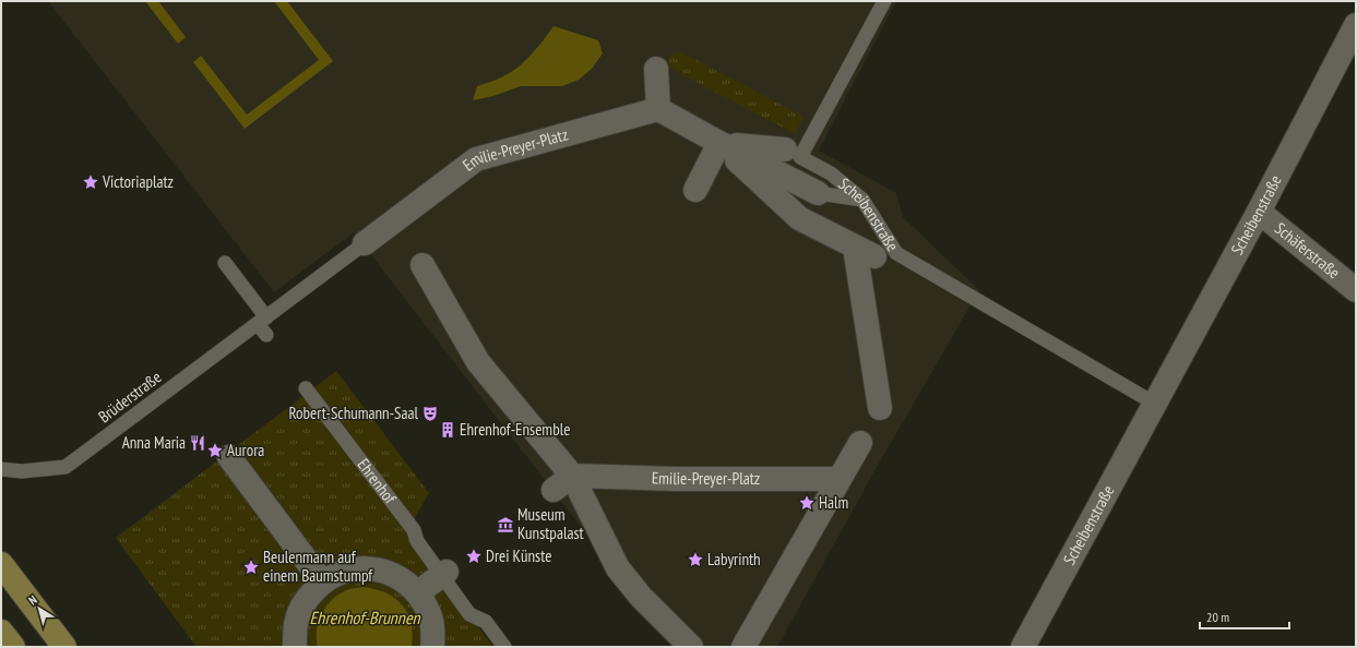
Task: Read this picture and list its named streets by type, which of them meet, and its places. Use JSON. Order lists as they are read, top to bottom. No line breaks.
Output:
{"streets":{"street":["Emilie-Preyer-Platz","Scheibenstraße","Schäferstraße"],"lane":["Brüderstraße","Ehrenhof"]},"crossings":[["Emilie-Preyer-Platz","Brüderstraße"],["Scheibenstraße","Schäferstraße"]],"water":["Ehrenhof-Brunnen"],"places":{"place":["Victoriaplatz","Aurora","Halm","Drei Künste","Labyrinth","Beulenmann auf einem Baumstumpf"],"theatre":["Robert-Schumann-Saal"],"building":["Ehrenhof-Ensemble"],"restaurant":["Anna Maria"],"museum":["Museum Kunstpalast"]},"scale_bar":"20 m","north":"top left"}
